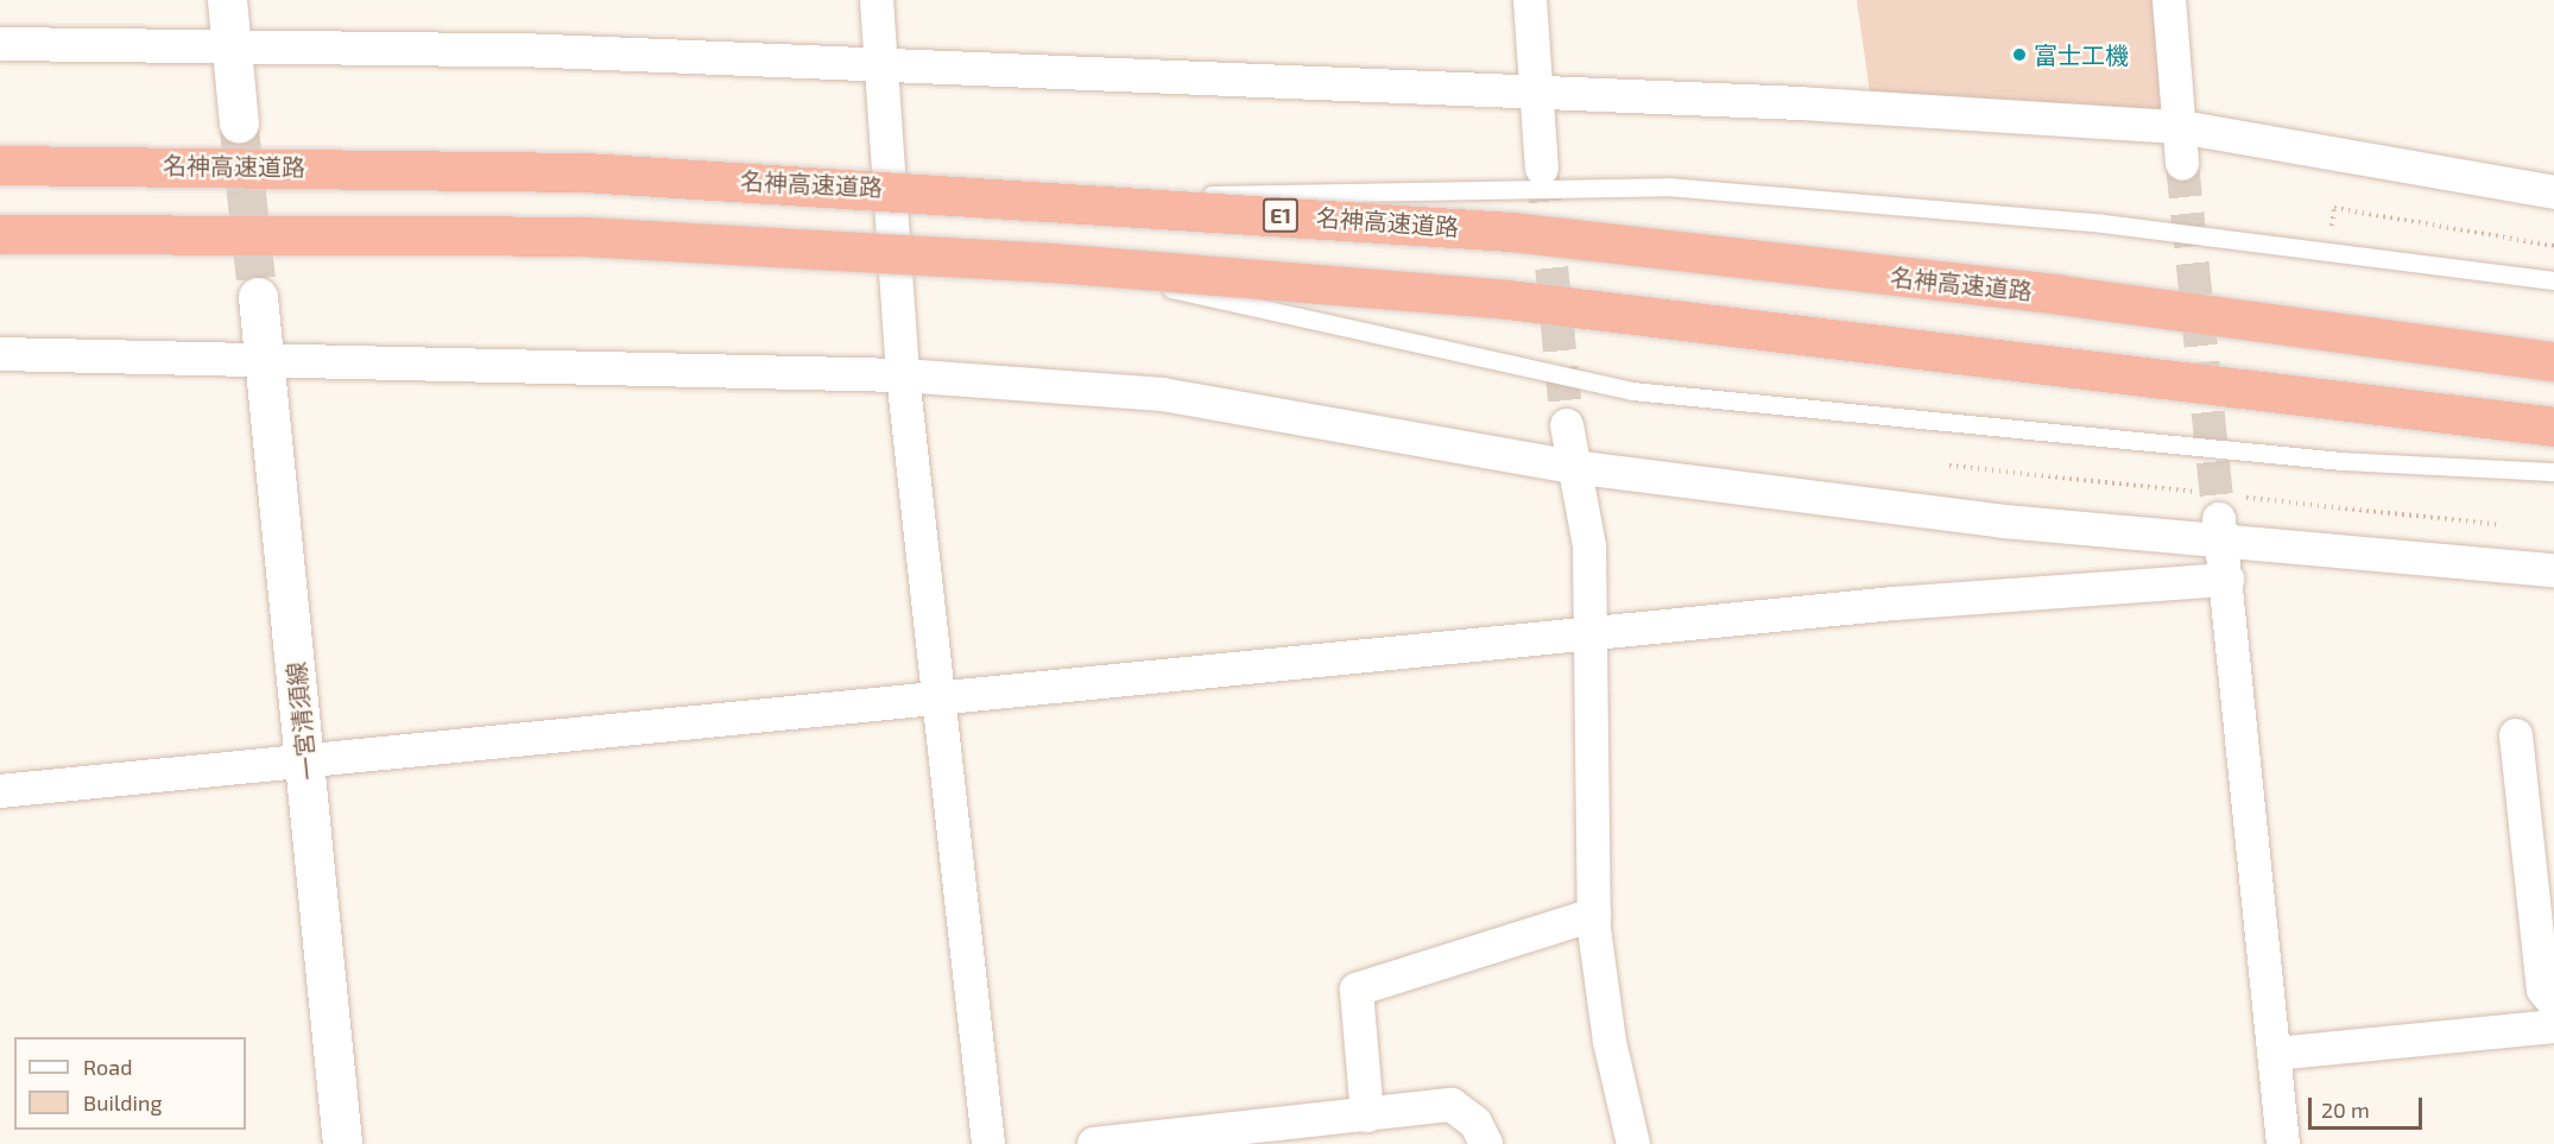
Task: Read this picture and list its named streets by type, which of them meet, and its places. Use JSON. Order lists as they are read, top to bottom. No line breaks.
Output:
{"streets":{"highway":["名神高速道路","E1"],"main road":["一宮清須線"]},"places":["富士工機"],"legend":["Road","Building"],"scale_bar":"20 m"}
